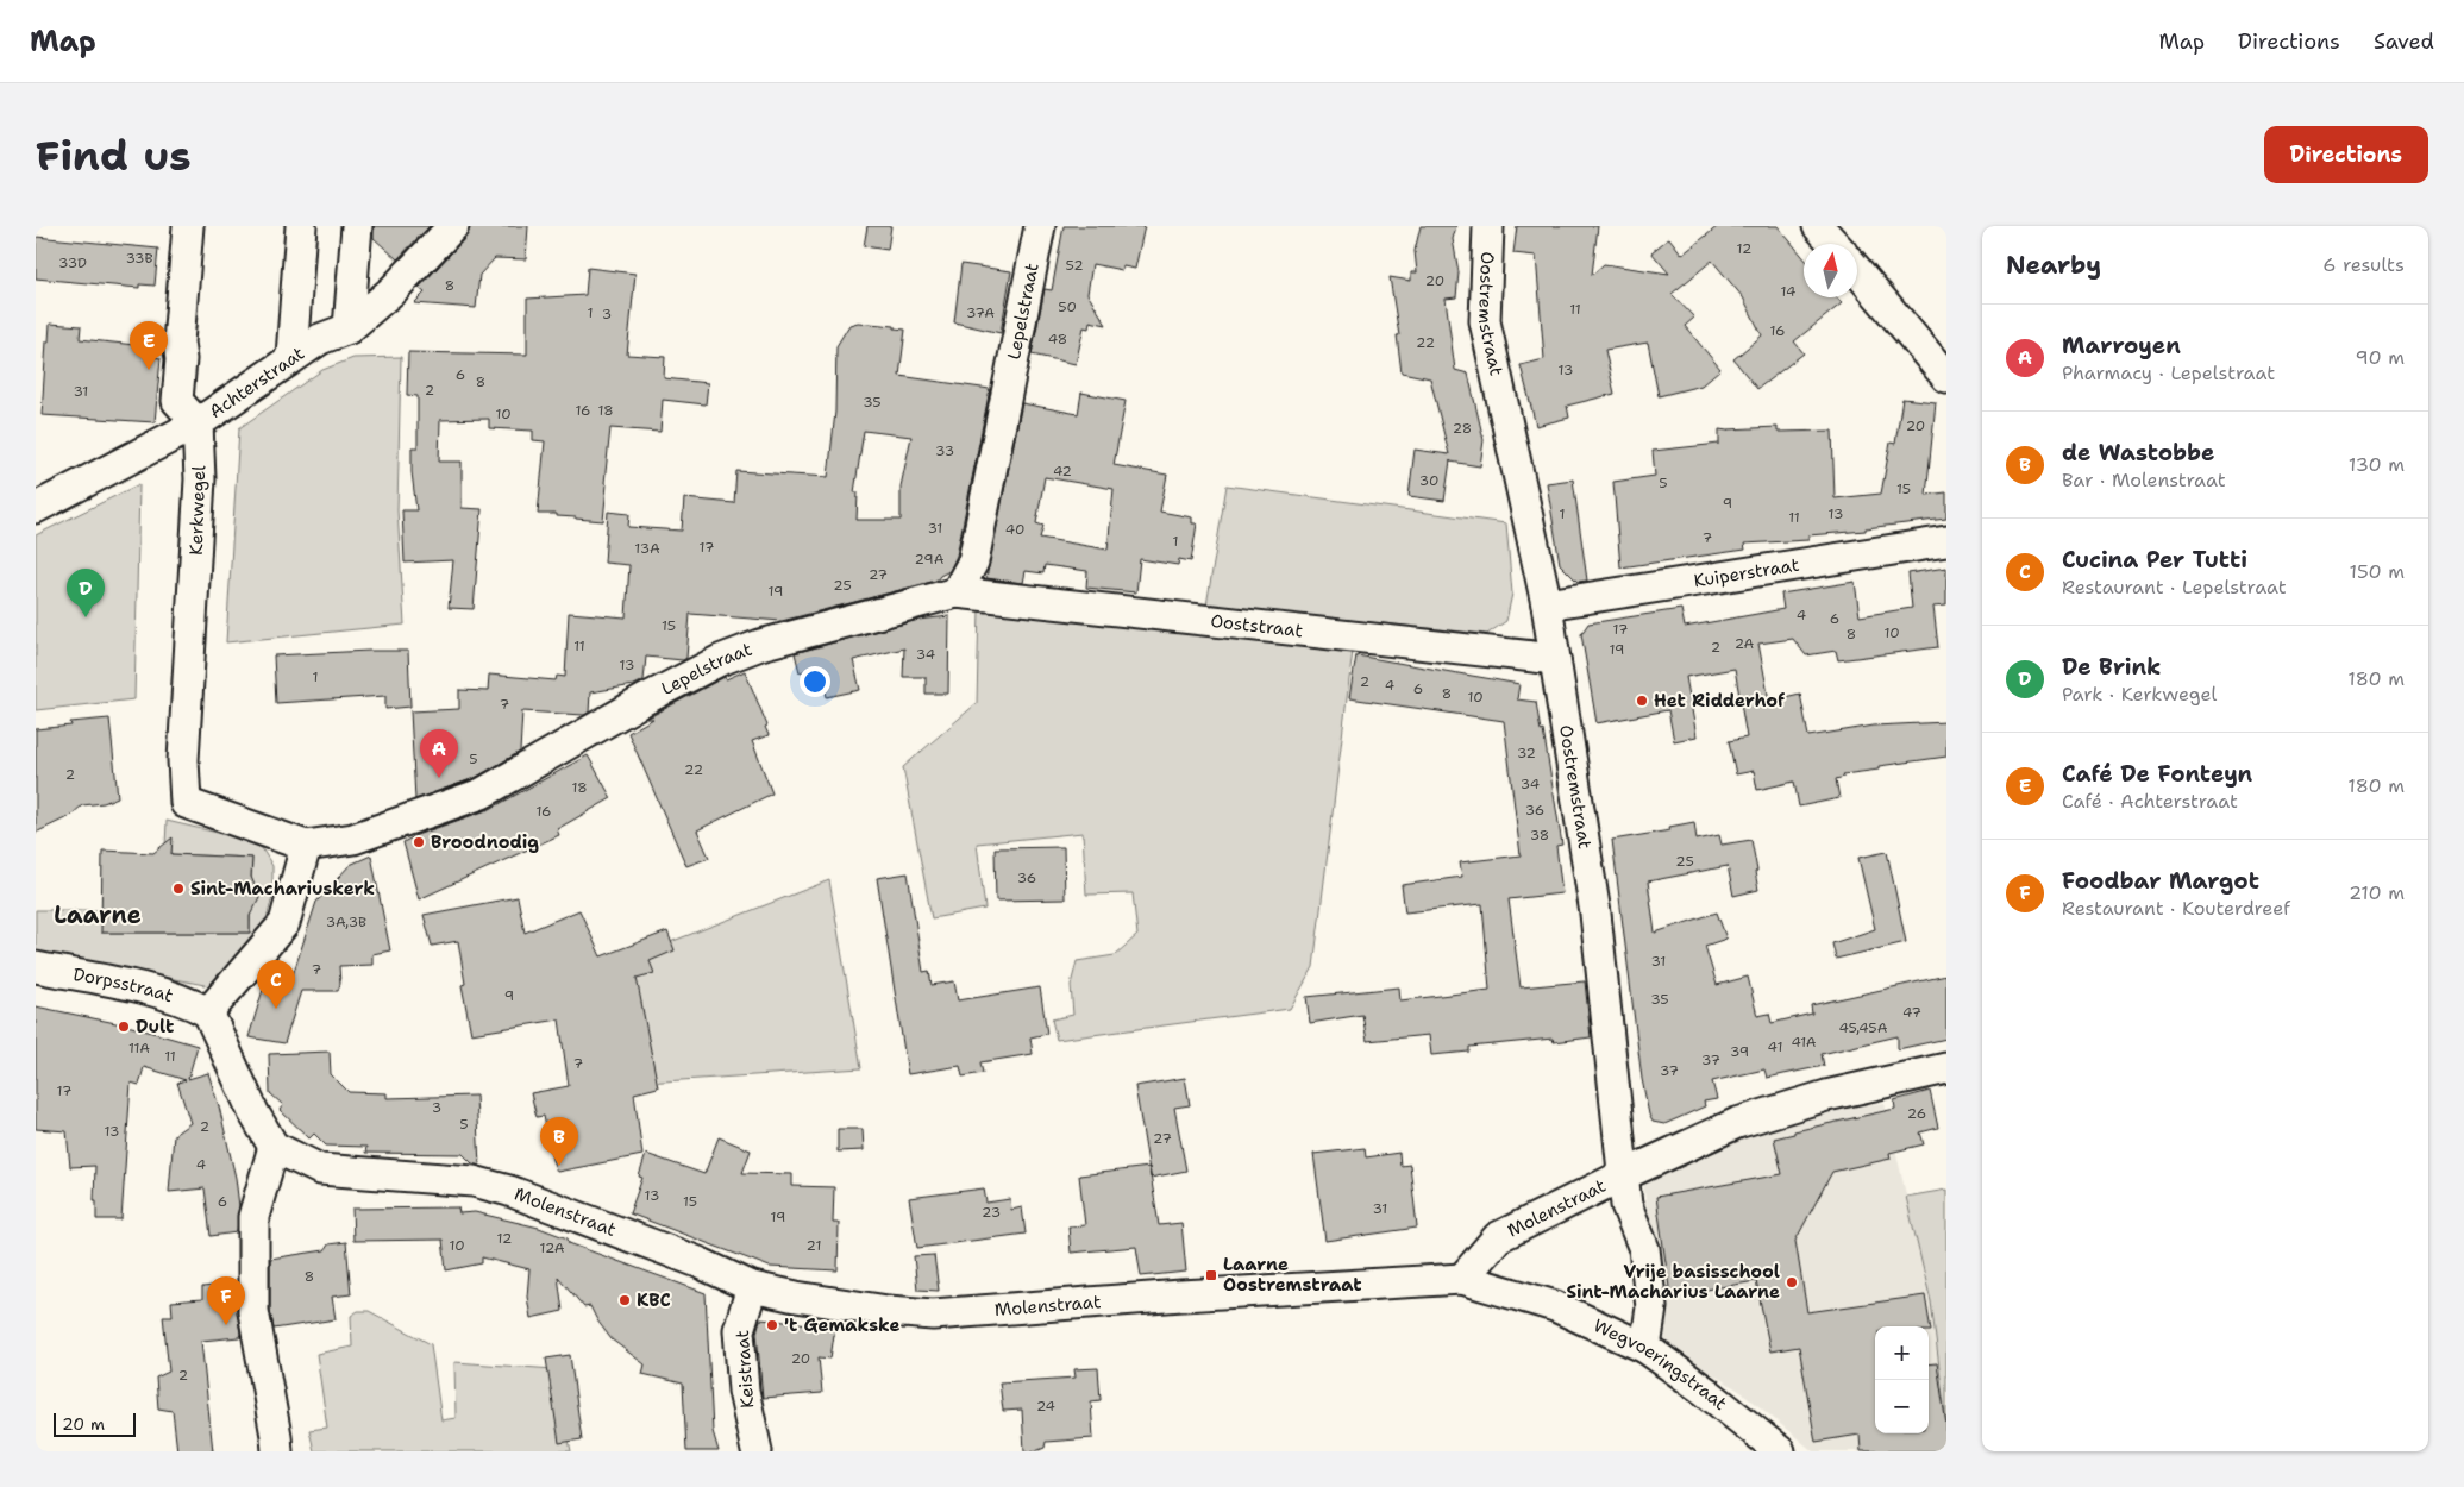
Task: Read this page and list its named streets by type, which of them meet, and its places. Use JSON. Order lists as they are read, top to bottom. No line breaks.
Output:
{"streets":{"street":["Lepelstraat","Oostremstraat","Achterstraat","Kerkwegel","Kuiperstraat","Ooststraat","Dorpsstraat","Molenstraat","Wegvoeringstraat","Keistraat"]},"crossings":[["Lepelstraat","Kerkwegel"],["Lepelstraat","Ooststraat"],["Oostremstraat","Kuiperstraat"],["Oostremstraat","Ooststraat"],["Oostremstraat","Molenstraat"],["Oostremstraat","Wegvoeringstraat"],["Achterstraat","Kerkwegel"],["Molenstraat","Wegvoeringstraat"],["Molenstraat","Keistraat"]],"districts":["Laarne"],"places":{"other":["Het Ridderhof","Broodnodig","Sint-Machariuskerk","Dult","Vrije basisschool Sint-Macharius Laarne","KBC","'t Gemakske"],"transit":["Laarne Oostremstraat"]},"house_numbers":["12","33B","33D","52","20","8","14","50","11","1","37A","3","16","48","22","13","6","8","2","31","35","16","18","10","20","28","33","42","30","5","15","9","1","13","11","31","40","7","1","17","13A","29A","27","25","19","4","6","15","17","10","8","2A","11","2","19","34","13","1","2","4","6","8","10","7","32","5","22","2","34","18","36","16","38","25","36","3A,3B","31","7","9","35","47","45,45A","41A","41","11A","39","11","37","7","37","17","3","26","5","2","13","27","4","13","6","15","31","23","19","12","10","21","12A","8","20","2","24"],"scale_bar":"20 m","north":"top","page":{"header":"Map","nav":["Map","Directions","Saved"],"buttons":"Directions","title":"Find us","heading":["Nearby","6 results"],"list":[{"mark":"A","name":"Marroyen","note":"Pharmacy · Lepelstraat","value":"90 m"},{"mark":"B","name":"de Wastobbe","note":"Bar · Molenstraat","value":"130 m"},{"mark":"C","name":"Cucina Per Tutti","note":"Restaurant · Lepelstraat","value":"150 m"},{"mark":"D","name":"De Brink","note":"Park · Kerkwegel","value":"180 m"},{"mark":"E","name":"Café De Fonteyn","note":"Café · Achterstraat","value":"180 m"},{"mark":"F","name":"Foodbar Margot","note":"Restaurant · Kouterdreef","value":"210 m"}],"pins":["E","D","A","C","B","F"],"map_buttons":["+","−"],"scale":"20 m"}}
